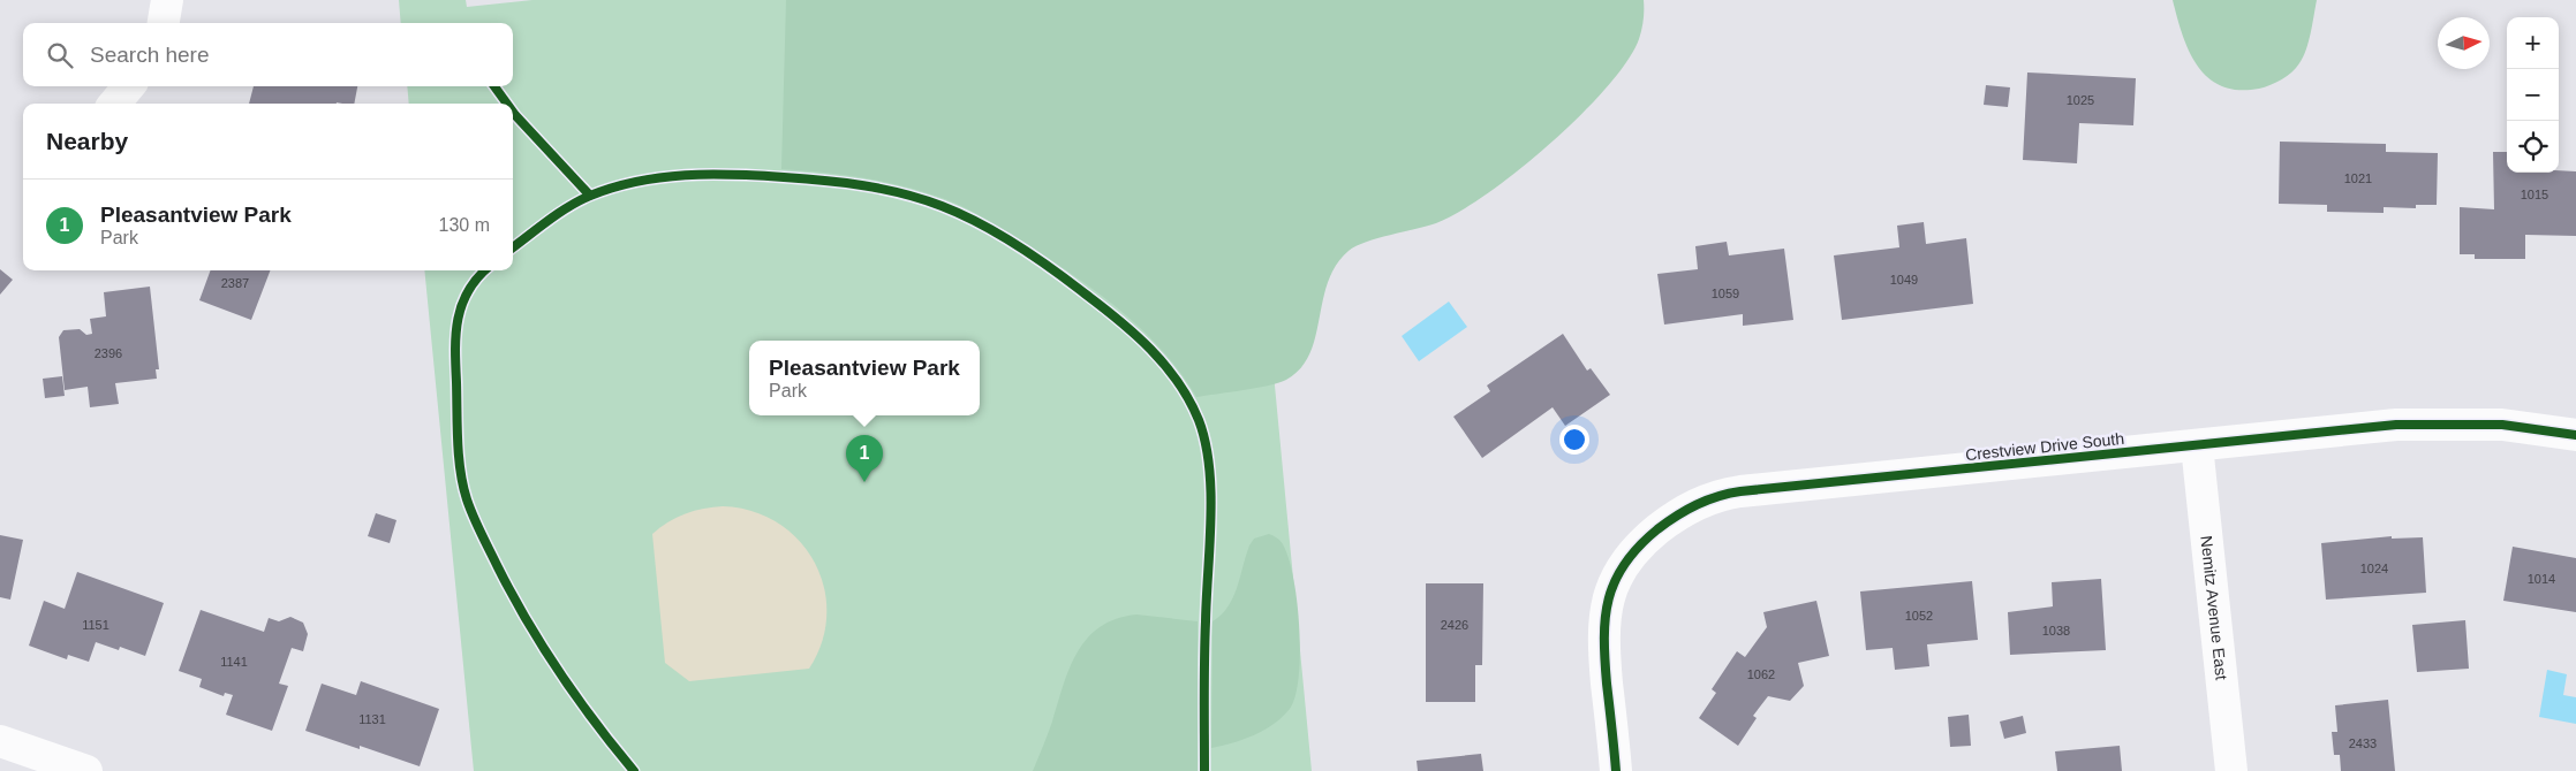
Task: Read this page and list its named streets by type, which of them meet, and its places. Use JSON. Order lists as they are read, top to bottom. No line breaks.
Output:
{"streets":{"street":["Crestview Drive South","Nemitz Avenue East"]},"crossings":[["Crestview Drive South","Nemitz Avenue East"]],"house_numbers":["1025","1021","1015","1049","2387","1059","2396","1024","1014","1052","1151","2426","1038","1141","1062","1131","2433"],"north":"right","page":{"map_buttons":["+","−"],"search":"Search here","heading":"Nearby","list":[{"mark":"1","name":"Pleasantview Park","note":"Park","value":"130 m"}],"popup":["Pleasantview Park","Park"],"pins":"1"}}
